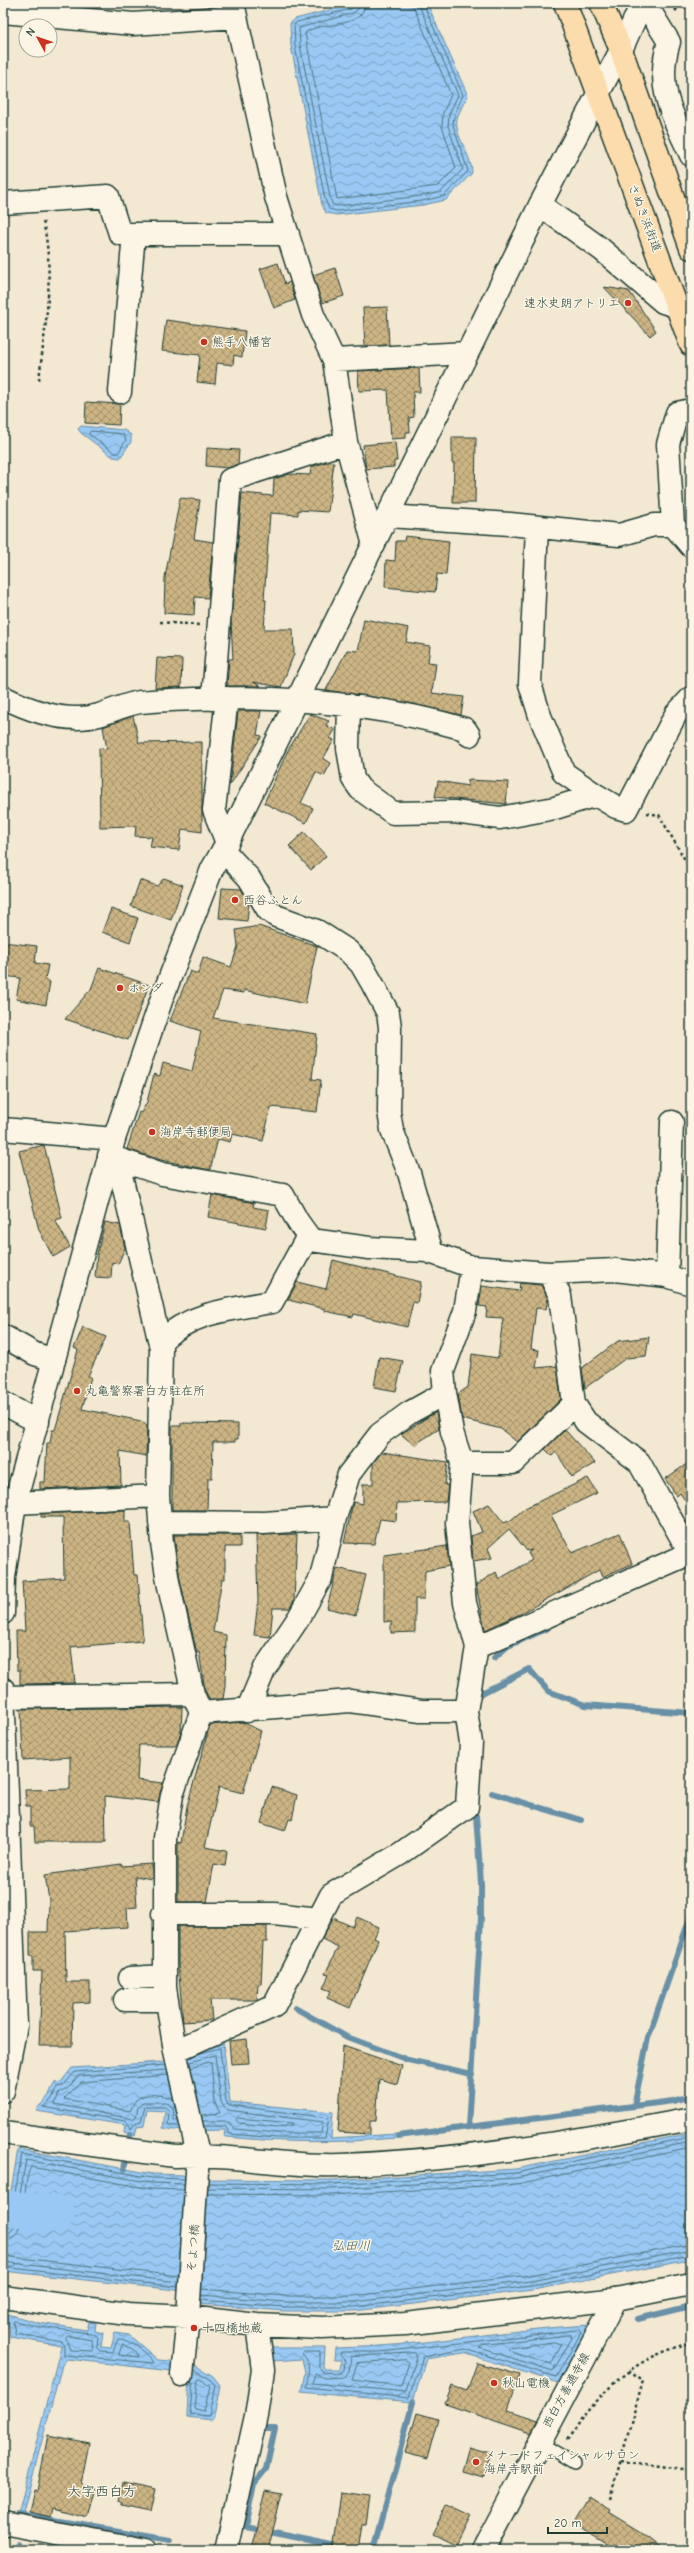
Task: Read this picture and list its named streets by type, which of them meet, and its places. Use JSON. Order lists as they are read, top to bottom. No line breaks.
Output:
{"streets":{"main road":["さぬき浜街道"],"street":["そよつ橋","西白方善通寺線"]},"districts":["大字西白方"],"water":["弘田川"],"places":["速水史朗アトリエ","熊手八幡宮","西谷ふとん","ホンダ","海岸寺郵便局","丸亀警察署白方駐在所","十四橋地蔵","秋山電機","メナードフェイシャルサロン 海岸寺駅前"],"scale_bar":"20 m","north":"top left"}
